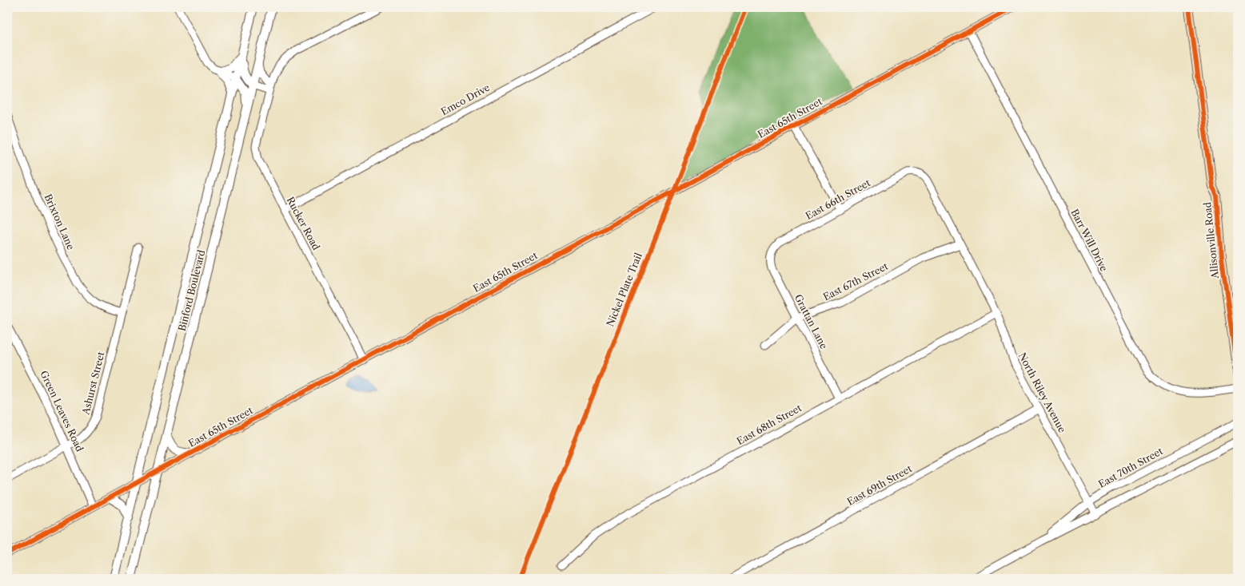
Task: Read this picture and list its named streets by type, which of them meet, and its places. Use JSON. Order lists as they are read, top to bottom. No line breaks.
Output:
{"streets":{"main road":["Allisonville Road","Binford Boulevard"],"street":["Emco Drive","East 65th Street","East 66th Street","Brixton Lane","Rucker Road","Barr Will Drive","East 67th Street","Grattan Lane","Ashurst Street","North Riley Avenue","Green Leaves Road","East 68th Street","East 70th Street","East 69th Street"],"cycle path":["Nickel Plate Trail"]},"crossings":[["Emco Drive","Rucker Road"],["East 65th Street","Rucker Road"],["East 65th Street","Barr Will Drive"],["East 65th Street","Binford Boulevard"],["East 65th Street","Green Leaves Road"],["East 66th Street","Grattan Lane"],["East 66th Street","North Riley Avenue"],["Brixton Lane","Ashurst Street"],["East 67th Street","Grattan Lane"],["East 67th Street","North Riley Avenue"],["Grattan Lane","East 68th Street"],["Ashurst Street","Green Leaves Road"],["North Riley Avenue","East 68th Street"],["North Riley Avenue","East 70th Street"],["North Riley Avenue","East 69th Street"]]}
